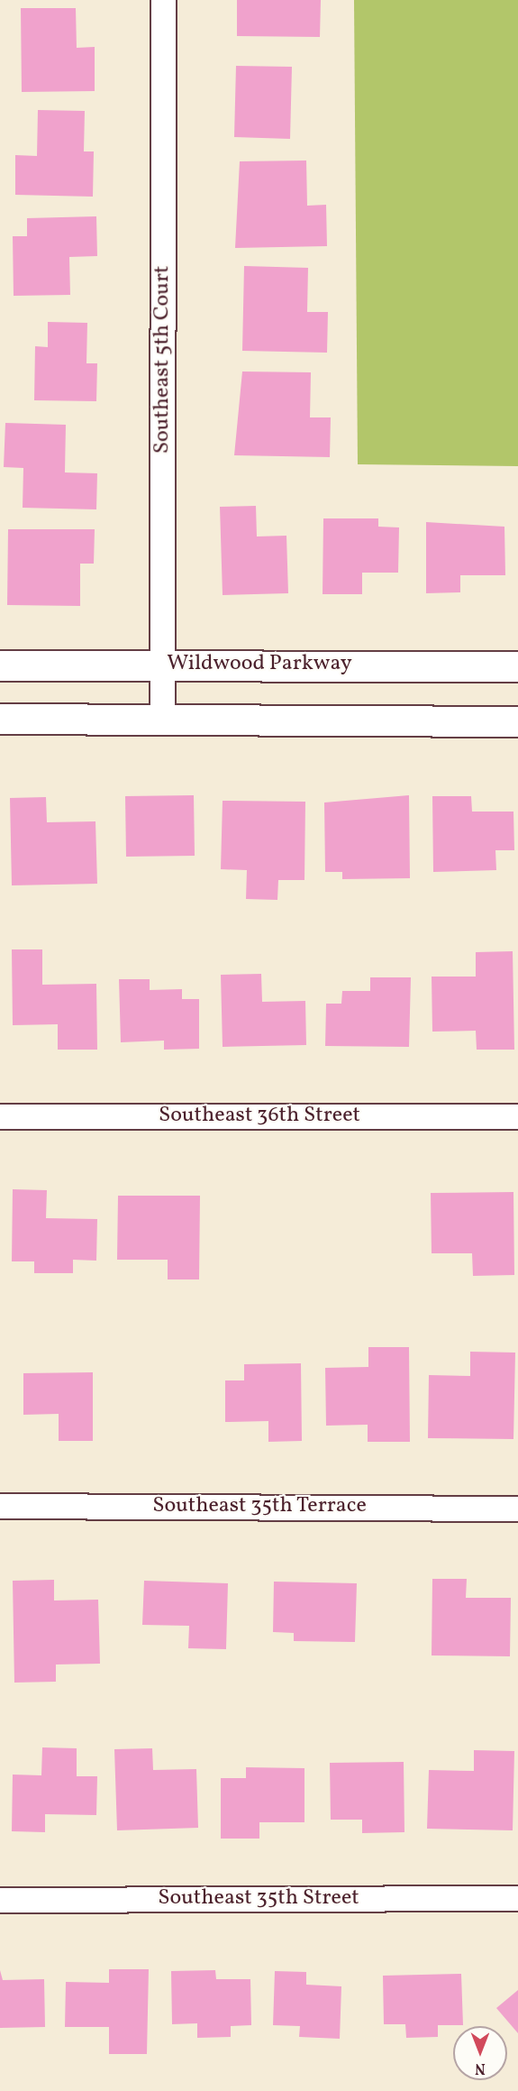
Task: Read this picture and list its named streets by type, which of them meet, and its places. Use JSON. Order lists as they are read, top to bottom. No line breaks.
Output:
{"streets":{"street":["Southeast 5th Court","Wildwood Parkway","Southeast 36th Street","Southeast 35th Terrace","Southeast 35th Street"]},"crossings":[["Southeast 5th Court","Wildwood Parkway"]],"north":"bottom"}
